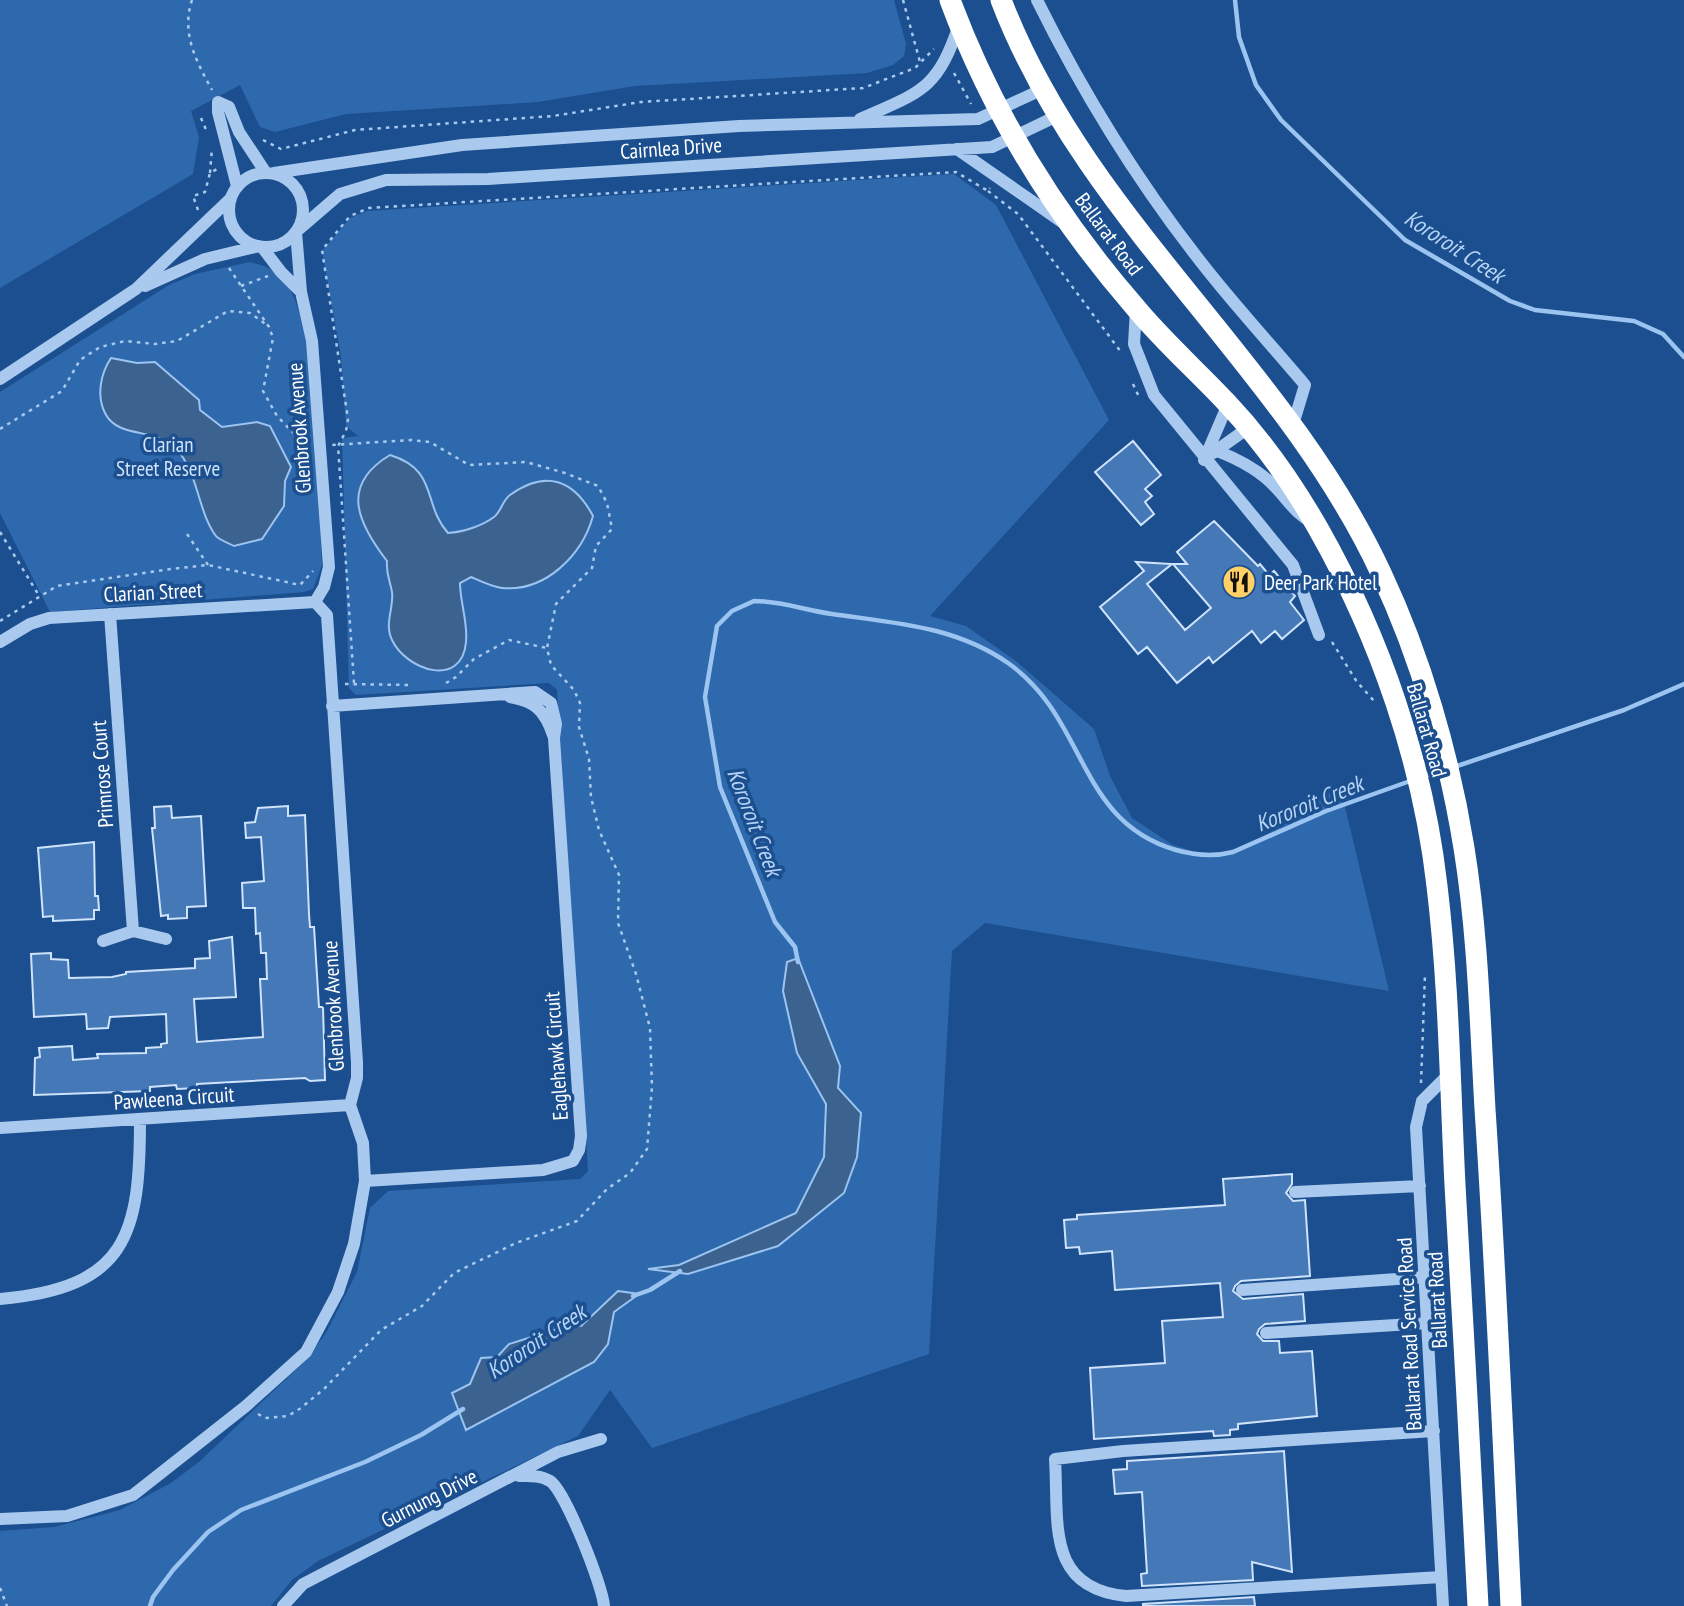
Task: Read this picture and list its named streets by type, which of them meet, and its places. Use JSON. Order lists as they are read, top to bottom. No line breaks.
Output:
{"streets":{"highway":["Ballarat Road"],"street":["Cairnlea Drive","Glenbrook Avenue","Clarian Street","Primrose Court","Eaglehawk Circuit","Pawleena Circuit","Ballarat Road Service Road","Gurnung Drive"]},"crossings":[["Cairnlea Drive","Ballarat Road"],["Cairnlea Drive","Glenbrook Avenue"],["Glenbrook Avenue","Clarian Street"],["Glenbrook Avenue","Eaglehawk Circuit"],["Glenbrook Avenue","Pawleena Circuit"],["Clarian Street","Primrose Court"]],"water":["Kororoit Creek"],"parks":["Clarian Street Reserve"],"places":{"restaurant":["Deer Park Hotel"]}}
